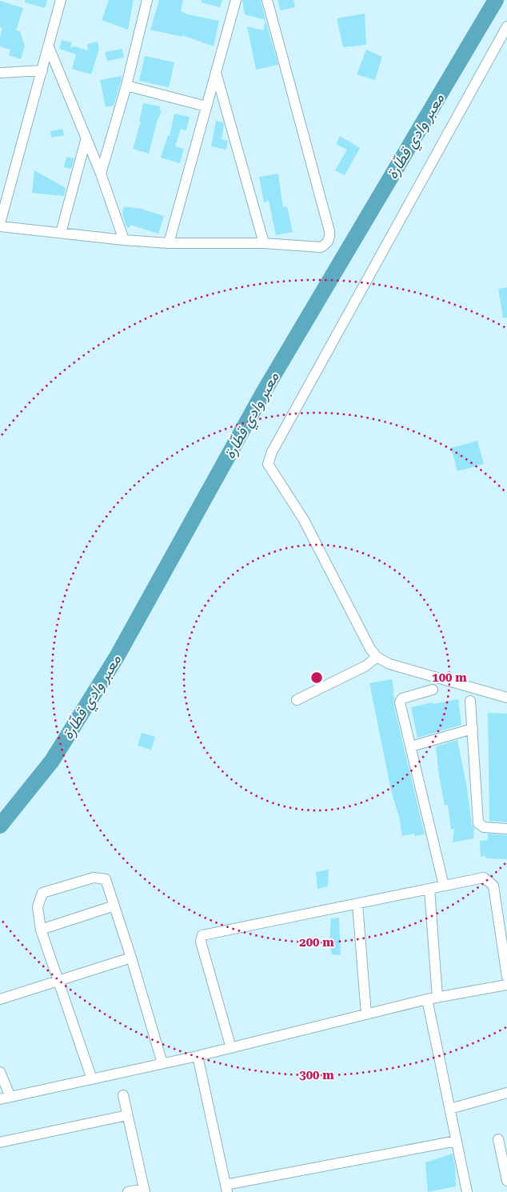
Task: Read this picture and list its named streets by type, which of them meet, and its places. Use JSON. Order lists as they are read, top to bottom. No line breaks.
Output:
{"water":["معبر وادي قطّارة"],"rings":["100 m","200 m","300 m"]}
